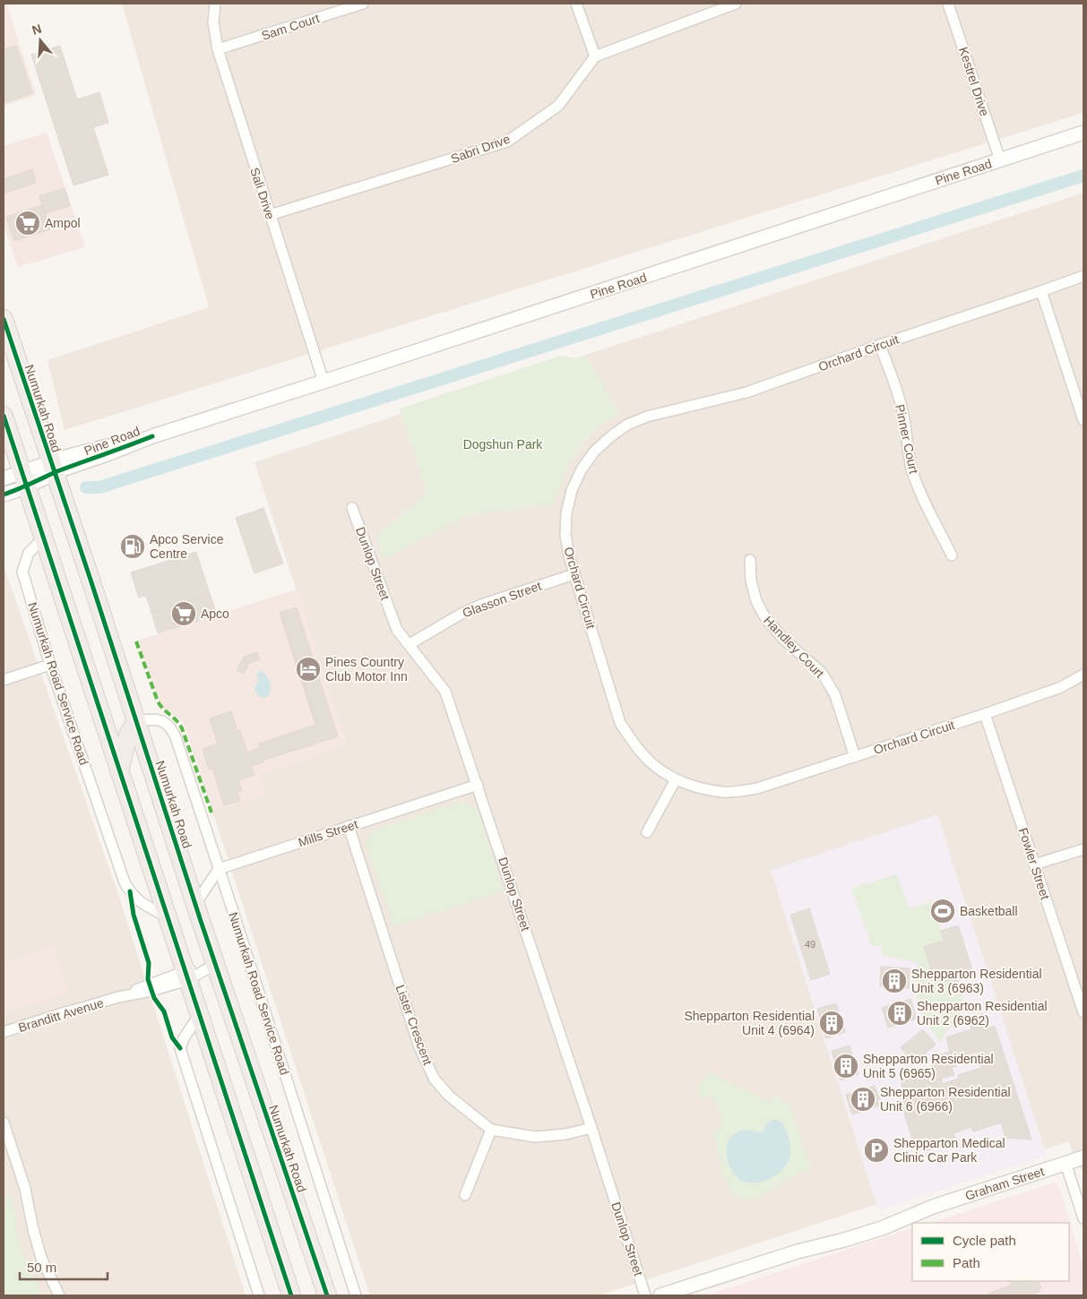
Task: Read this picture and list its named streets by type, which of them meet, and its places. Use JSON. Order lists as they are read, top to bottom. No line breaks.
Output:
{"streets":{"highway":["Numurkah Road"],"street":["Sam Court","Kestrel Drive","Sabri Drive","Pine Road","Sali Drive","Orchard Circuit","Pinner Court","Dunlop Street","Glasson Street","Handley Court","Numurkah Road Service Road","Mills Street","Fowler Street","Branditt Avenue","Lister Crescent","Graham Street"]},"crossings":[["Sam Court","Sali Drive"],["Kestrel Drive","Pine Road"],["Sabri Drive","Sali Drive"],["Pine Road","Sali Drive"],["Pine Road","Numurkah Road"],["Orchard Circuit","Pinner Court"],["Orchard Circuit","Glasson Street"],["Orchard Circuit","Handley Court"],["Orchard Circuit","Fowler Street"],["Numurkah Road","Numurkah Road Service Road"],["Numurkah Road","Branditt Avenue"],["Dunlop Street","Glasson Street"],["Dunlop Street","Mills Street"],["Numurkah Road Service Road","Mills Street"],["Mills Street","Lister Crescent"]],"parks":["Dogshun Park"],"places":{"supermarket":["Ampol","Apco"],"fuel station":["Apco Service Centre"],"hotel":["Pines Country Club Motor Inn"],"sports":["Basketball"],"building":["Shepparton Residential Unit 3 (6963)","Shepparton Residential Unit 2 (6962)","Shepparton Residential Unit 4 (6964)","Shepparton Residential Unit 5 (6965)","Shepparton Residential Unit 6 (6966)"],"parking":["Shepparton Medical Clinic Car Park"]},"house_numbers":["49"],"legend":["Cycle path","Path"],"scale_bar":"50 m","north":"top"}
